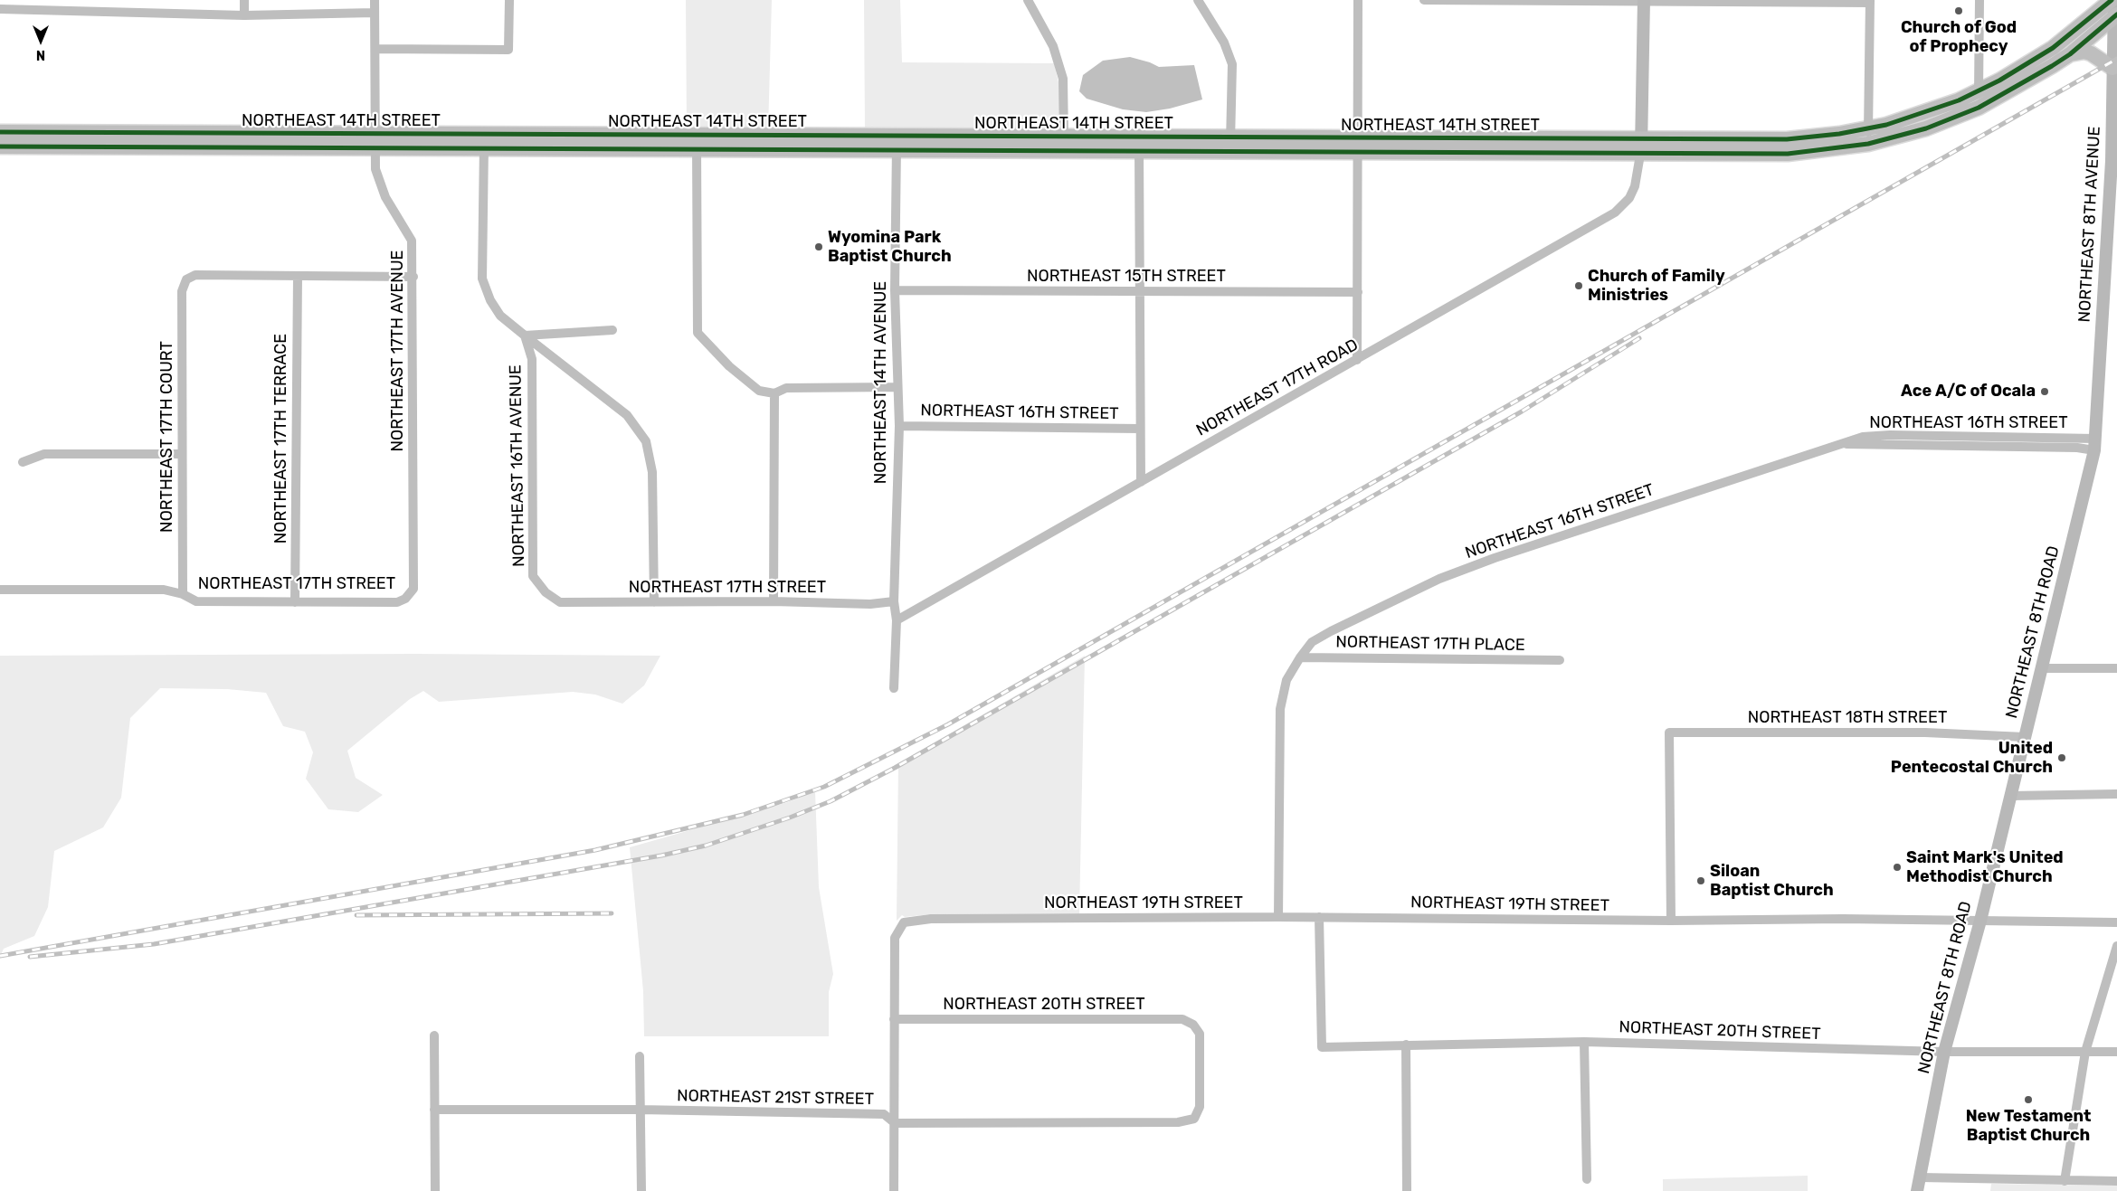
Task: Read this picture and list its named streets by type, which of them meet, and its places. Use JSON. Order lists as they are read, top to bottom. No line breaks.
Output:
{"streets":{"main road":["NORTHEAST 14TH STREET","NORTHEAST 8TH AVENUE","NORTHEAST 8TH ROAD"],"street":["NORTHEAST 15TH STREET","NORTHEAST 17TH AVENUE","NORTHEAST 14TH AVENUE","NORTHEAST 17TH ROAD","NORTHEAST 16TH STREET","NORTHEAST 17TH COURT","NORTHEAST 17TH TERRACE","NORTHEAST 16TH AVENUE","NORTHEAST 17TH STREET","NORTHEAST 17TH PLACE","NORTHEAST 18TH STREET","NORTHEAST 19TH STREET","NORTHEAST 20TH STREET","NORTHEAST 21ST STREET"]},"crossings":[["NORTHEAST 14TH STREET","NORTHEAST 8TH AVENUE"],["NORTHEAST 14TH STREET","NORTHEAST 17TH AVENUE"],["NORTHEAST 14TH STREET","NORTHEAST 14TH AVENUE"],["NORTHEAST 14TH STREET","NORTHEAST 17TH ROAD"],["NORTHEAST 8TH AVENUE","NORTHEAST 16TH STREET"],["NORTHEAST 8TH AVENUE","NORTHEAST 8TH ROAD"],["NORTHEAST 15TH STREET","NORTHEAST 14TH AVENUE"],["NORTHEAST 17TH AVENUE","NORTHEAST 17TH STREET"],["NORTHEAST 14TH AVENUE","NORTHEAST 16TH STREET"],["NORTHEAST 14TH AVENUE","NORTHEAST 17TH STREET"],["NORTHEAST 16TH STREET","NORTHEAST 8TH ROAD"],["NORTHEAST 16TH STREET","NORTHEAST 17TH PLACE"],["NORTHEAST 16TH STREET","NORTHEAST 19TH STREET"],["NORTHEAST 17TH COURT","NORTHEAST 17TH TERRACE"],["NORTHEAST 17TH COURT","NORTHEAST 17TH STREET"],["NORTHEAST 17TH TERRACE","NORTHEAST 17TH STREET"],["NORTHEAST 16TH AVENUE","NORTHEAST 17TH STREET"],["NORTHEAST 8TH ROAD","NORTHEAST 18TH STREET"],["NORTHEAST 8TH ROAD","NORTHEAST 19TH STREET"],["NORTHEAST 8TH ROAD","NORTHEAST 20TH STREET"],["NORTHEAST 18TH STREET","NORTHEAST 19TH STREET"],["NORTHEAST 19TH STREET","NORTHEAST 20TH STREET"],["NORTHEAST 20TH STREET","NORTHEAST 21ST STREET"]],"places":["Church of God of Prophecy","Wyomina Park Baptist Church","Church of Family Ministries","Ace A/C of Ocala","United Pentecostal Church","Saint Mark's United Methodist Church","Siloan Baptist Church","New Testament Baptist Church"],"north":"bottom"}
